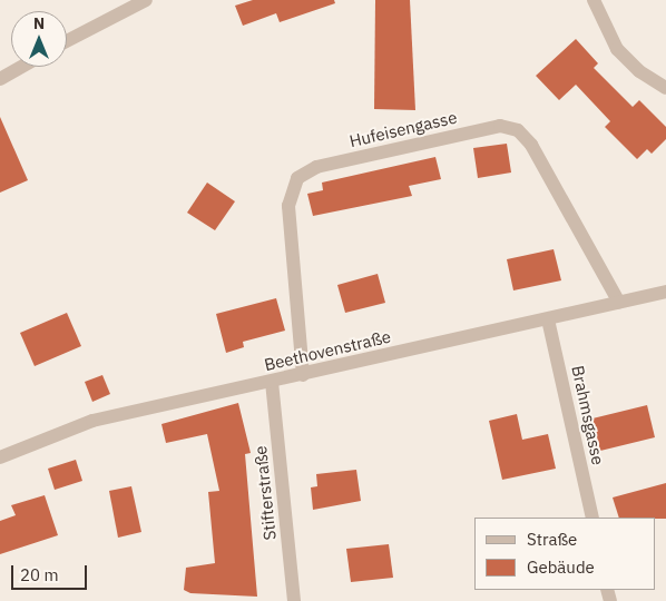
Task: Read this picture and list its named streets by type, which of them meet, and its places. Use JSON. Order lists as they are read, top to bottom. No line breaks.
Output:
{"streets":{"street":["Hufeisengasse","Beethovenstraße","Brahmsgasse","Stifterstraße"]},"crossings":[["Hufeisengasse","Beethovenstraße"],["Beethovenstraße","Brahmsgasse"],["Beethovenstraße","Stifterstraße"]],"legend":["Straße","Gebäude"],"scale_bar":"20 m","north":"top"}
